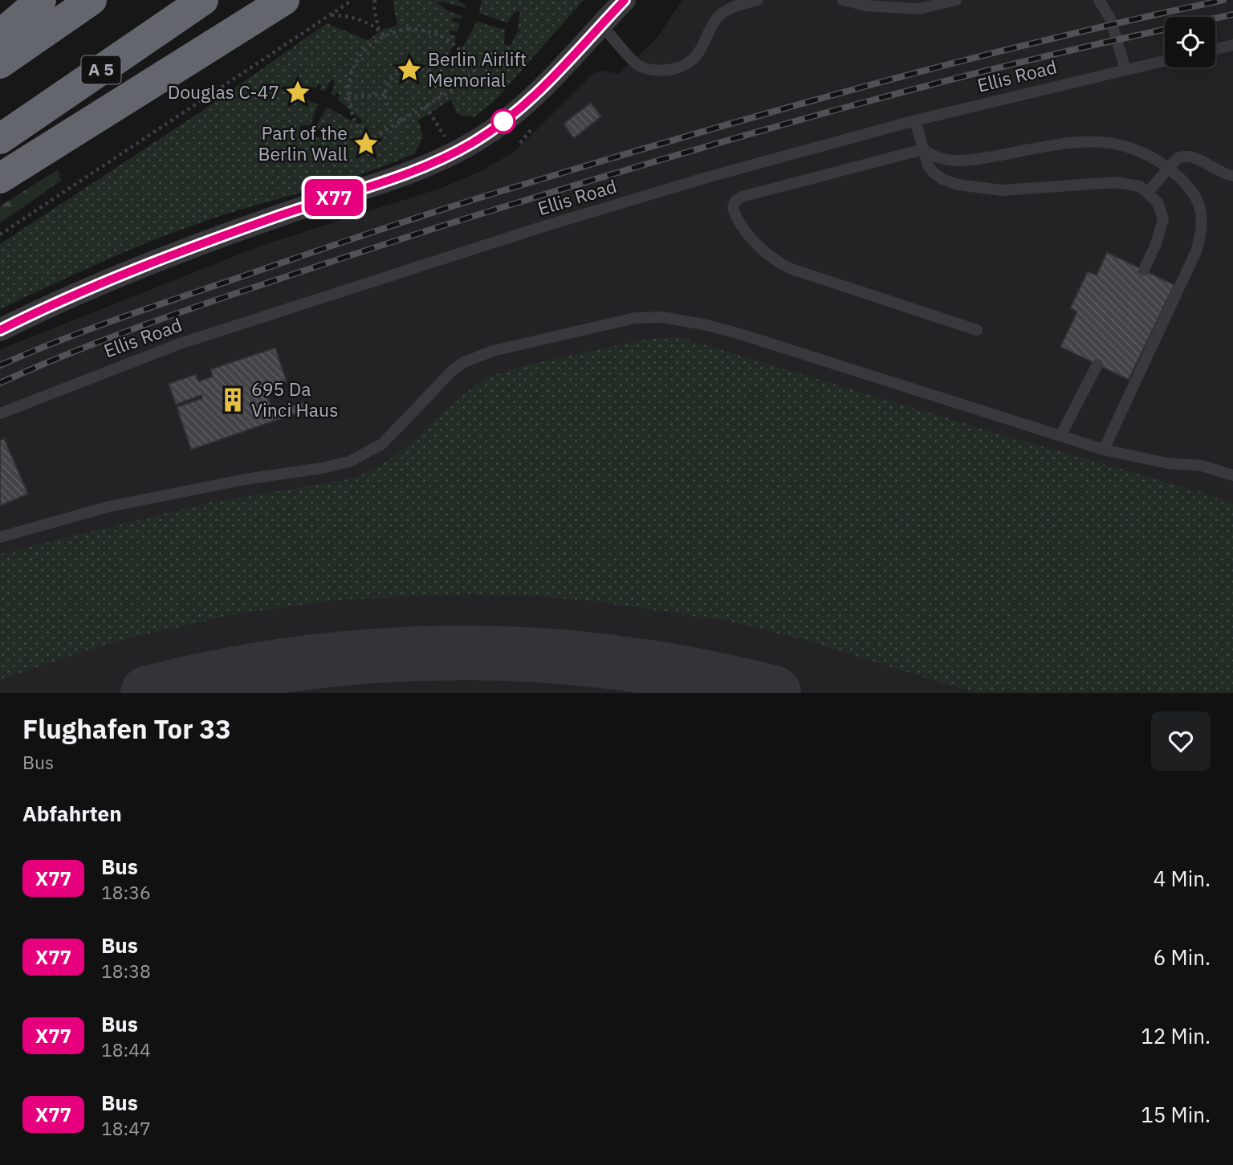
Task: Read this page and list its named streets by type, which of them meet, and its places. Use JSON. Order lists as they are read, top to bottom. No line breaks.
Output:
{"streets":{"highway":["A 5"],"lane":["Ellis Road"]},"places":{"place":["Berlin Airlift Memorial","Douglas C-47","Part of the Berlin Wall"],"building":["695 Da Vinci Haus"]},"lines":["bus line X77"],"page":{"on_map":"X77","heading":[["Flughafen Tor 33","Bus"],"Abfahrten"],"list":[{"mark":"X77","name":"Bus","note":"18:36","value":"4 Min."},{"mark":"X77","name":"Bus","note":"18:38","value":"6 Min."},{"mark":"X77","name":"Bus","note":"18:44","value":"12 Min."},{"mark":"X77","name":"Bus","note":"18:47","value":"15 Min."}]}}
